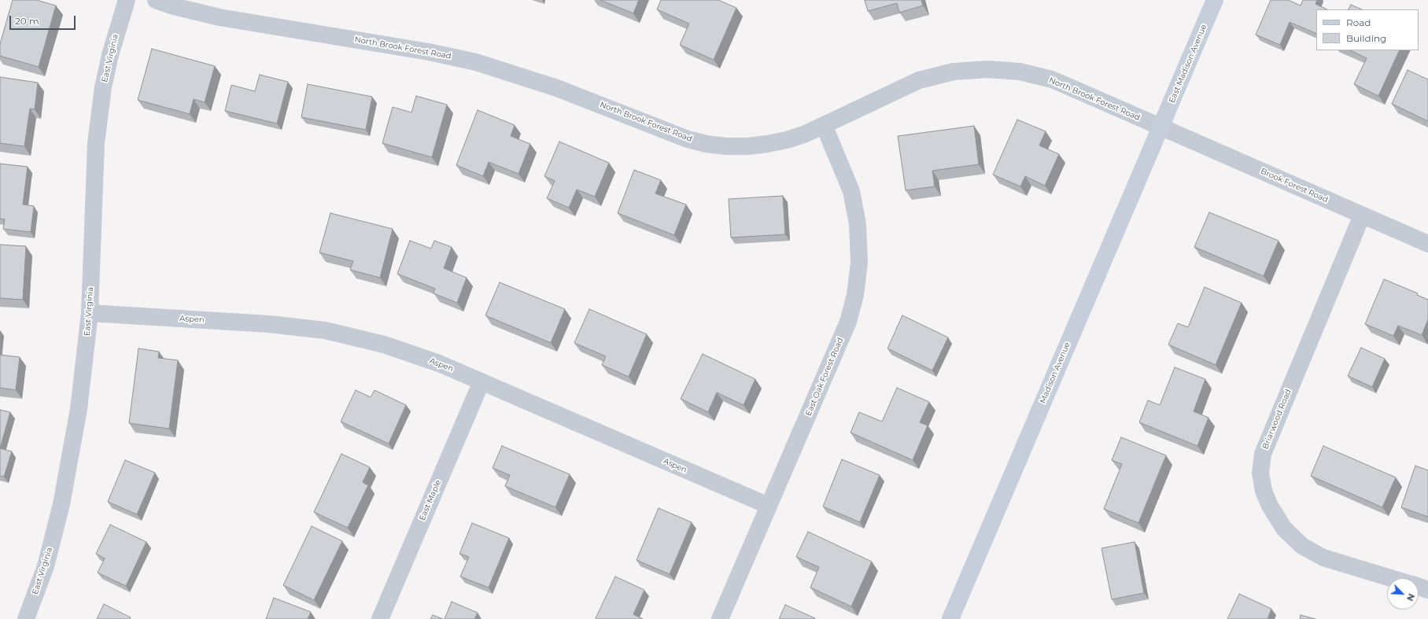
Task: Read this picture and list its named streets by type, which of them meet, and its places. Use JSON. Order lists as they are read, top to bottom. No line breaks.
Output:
{"streets":{"main road":["East Madison Avenue","Madison Avenue"],"street":["North Brook Forest Road","East Virginia","Brook Forest Road","Aspen","East Oak Forest Road","Briarwood Road","East Maple"]},"crossings":[["North Brook Forest Road","East Madison Avenue"],["North Brook Forest Road","Brook Forest Road"],["North Brook Forest Road","Madison Avenue"],["North Brook Forest Road","East Oak Forest Road"],["East Virginia","Aspen"],["East Madison Avenue","Brook Forest Road"],["East Madison Avenue","Madison Avenue"],["Brook Forest Road","Madison Avenue"],["Brook Forest Road","Briarwood Road"],["Aspen","East Oak Forest Road"],["Aspen","East Maple"]],"legend":["Road","Building"],"scale_bar":"20 m","north":"bottom right"}
